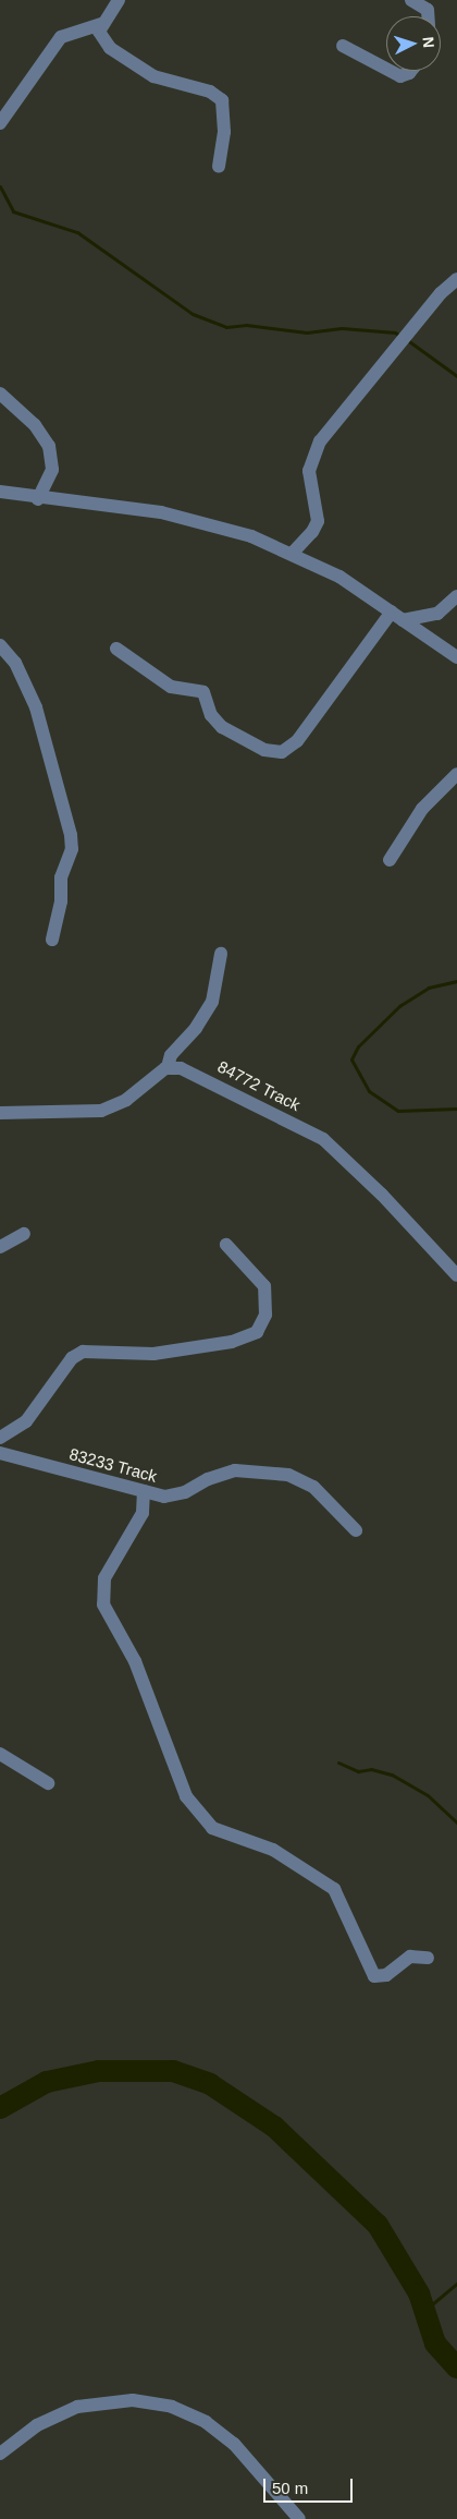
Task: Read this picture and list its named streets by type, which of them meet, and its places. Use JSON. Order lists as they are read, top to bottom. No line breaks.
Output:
{"streets":{"street":["84772 Track","83233 Track"]},"scale_bar":"50 m","north":"right"}
